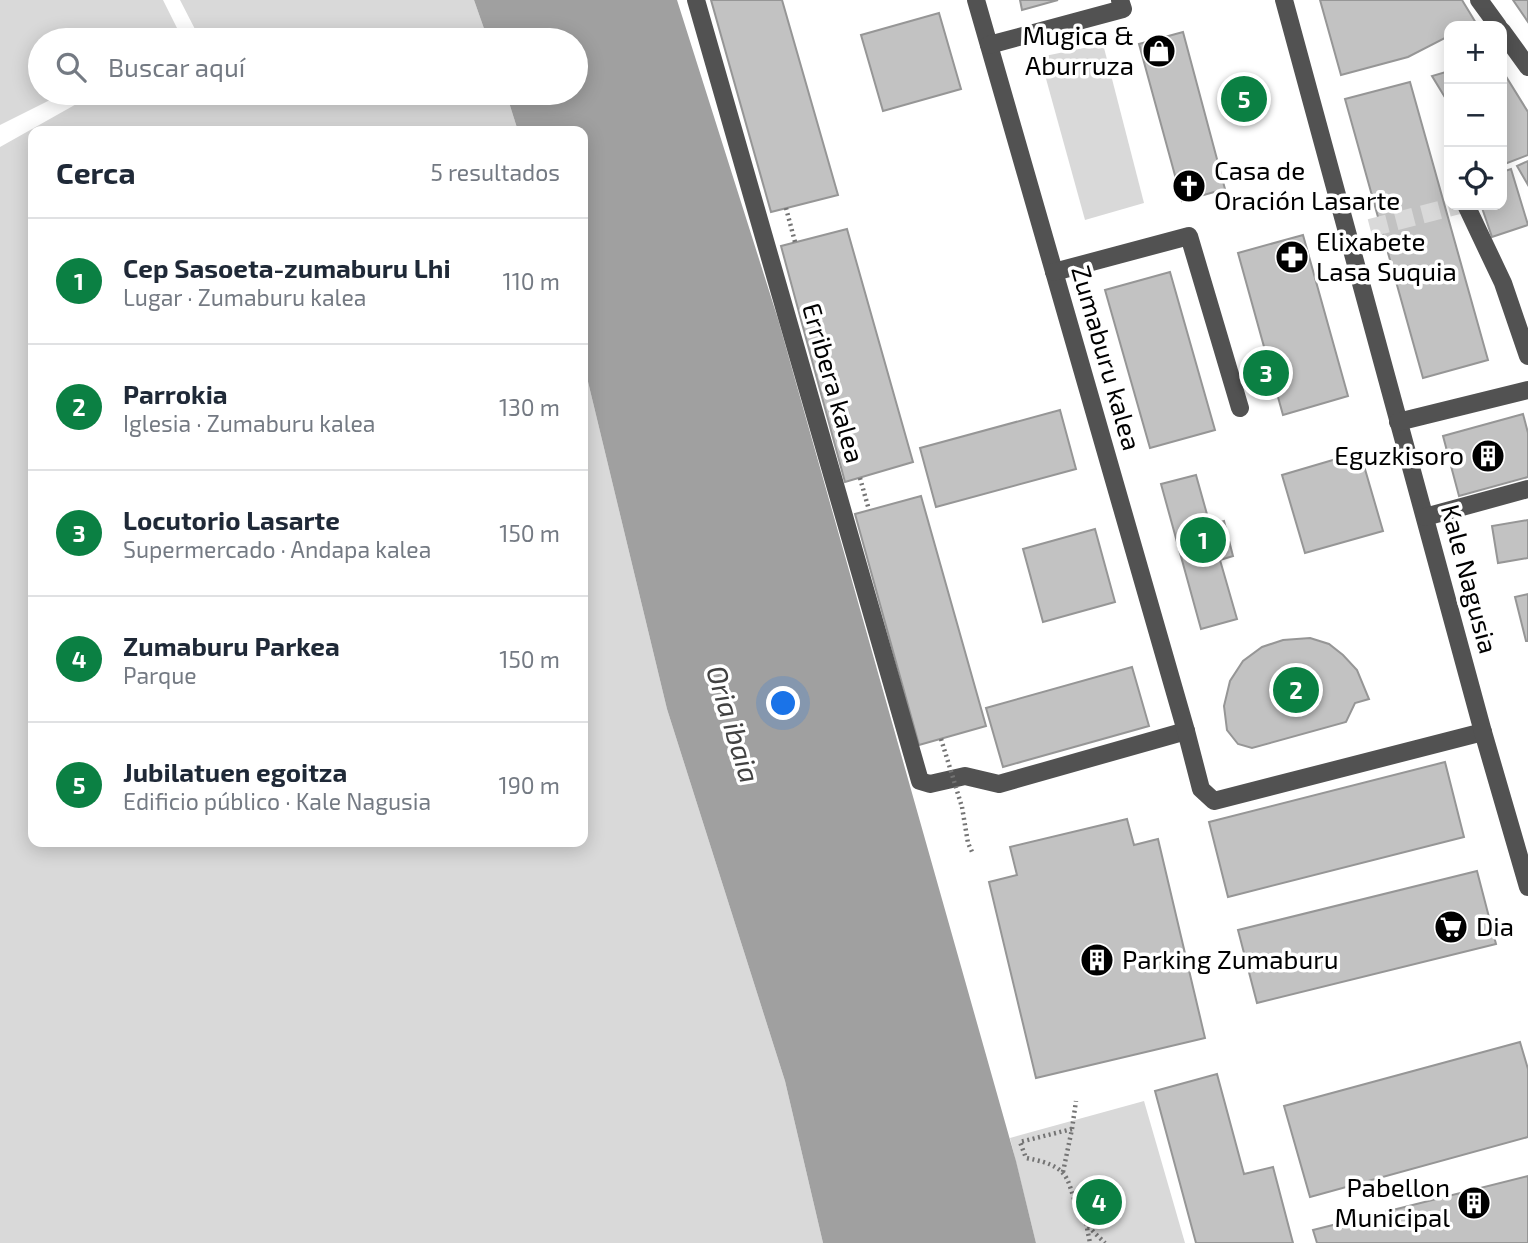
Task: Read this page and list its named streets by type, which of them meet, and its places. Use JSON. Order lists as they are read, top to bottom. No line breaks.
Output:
{"streets":{"street":["Zumaburu kalea","Erribera kalea","Kale Nagusia"]},"crossings":[["Zumaburu kalea","Erribera kalea"],["Zumaburu kalea","Kale Nagusia"]],"water":["Oria ibaia"],"places":{"shop":["Mugica & Aburruza"],"church":["Casa de Oración Lasarte"],"pharmacy":["Elixabete Lasa Suquia"],"building":["Eguzkisoro","Parking Zumaburu","Pabellon Municipal"],"supermarket":["Dia"]},"page":{"map_buttons":["+","−"],"search":"Buscar aquí","pins":["5","3","1","2","4"],"heading":["Cerca","5 resultados"],"list":[{"mark":"1","name":"Cep Sasoeta-zumaburu Lhi","note":"Lugar · Zumaburu kalea","value":"110 m"},{"mark":"2","name":"Parrokia","note":"Iglesia · Zumaburu kalea","value":"130 m"},{"mark":"3","name":"Locutorio Lasarte","note":"Supermercado · Andapa kalea","value":"150 m"},{"mark":"4","name":"Zumaburu Parkea","note":"Parque","value":"150 m"},{"mark":"5","name":"Jubilatuen egoitza","note":"Edificio público · Kale Nagusia","value":"190 m"}]}}
